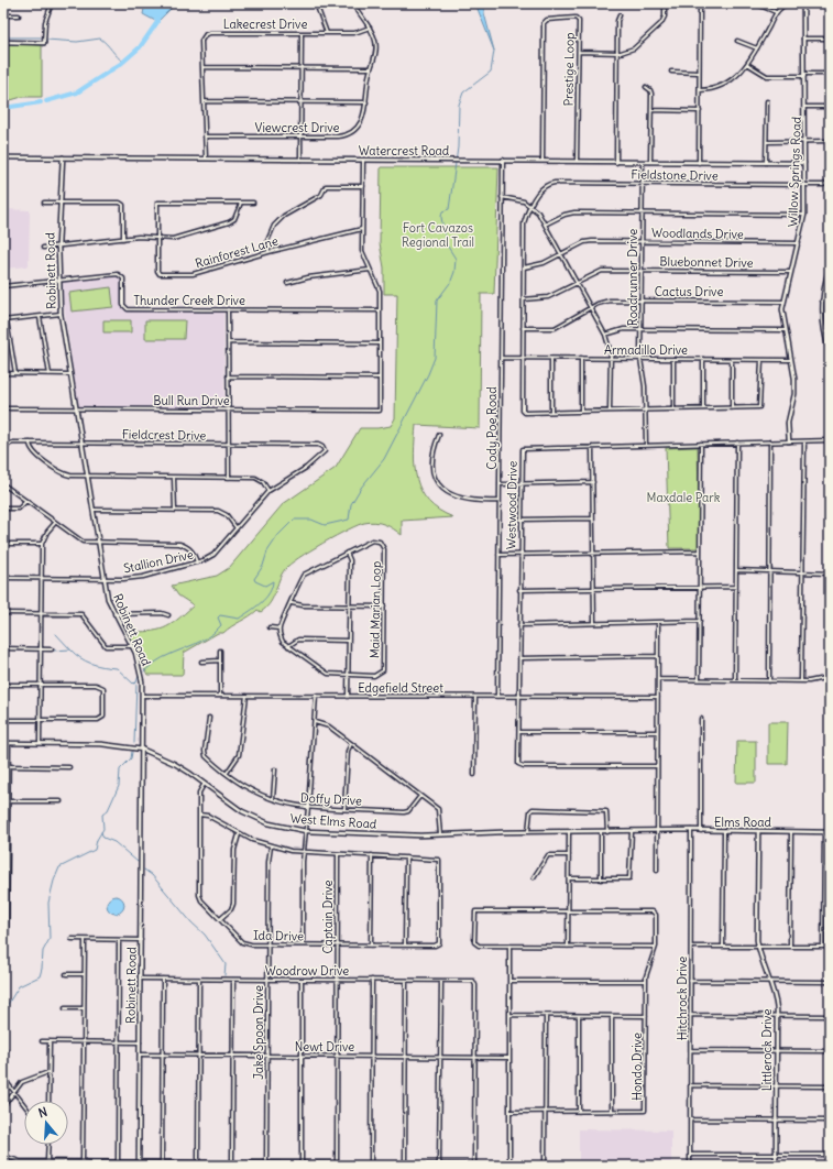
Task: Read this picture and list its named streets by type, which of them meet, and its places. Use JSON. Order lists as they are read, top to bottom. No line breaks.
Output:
{"streets":{"street":["Lakecrest Drive","Prestige Loop","Viewcrest Drive","Watercrest Road","Willow Springs Road","Fieldstone Drive","Woodlands Drive","Rainforest Lane","Bluebonnet Drive","Robinett Road","Roadrunner Drive","Cactus Drive","Thunder Creek Drive","Armadillo Drive","Bull Run Drive","Cody Poe Road","Fieldcrest Drive","Westwood Drive","Stallion Drive","Maid Marian Loop","Edgefield Street","Doffy Drive","West Elms Road","Elms Road","Captain Drive","Ida Drive","Woodrow Drive","Hitchrock Drive","Jake Spoon Drive","Newt Drive","Littlerock Drive","Hondo Drive"]},"crossings":[["Lakecrest Drive","Viewcrest Drive"],["Lakecrest Drive","Watercrest Road"],["Prestige Loop","Watercrest Road"],["Watercrest Road","Willow Springs Road"],["Watercrest Road","Robinett Road"],["Watercrest Road","Roadrunner Drive"],["Watercrest Road","Cody Poe Road"],["Willow Springs Road","Fieldstone Drive"],["Willow Springs Road","Woodlands Drive"],["Willow Springs Road","Bluebonnet Drive"],["Willow Springs Road","Cactus Drive"],["Willow Springs Road","Armadillo Drive"],["Willow Springs Road","Westwood Drive"],["Fieldstone Drive","Woodlands Drive"],["Fieldstone Drive","Bluebonnet Drive"],["Fieldstone Drive","Roadrunner Drive"],["Fieldstone Drive","Cactus Drive"],["Fieldstone Drive","Armadillo Drive"],["Woodlands Drive","Roadrunner Drive"],["Bluebonnet Drive","Roadrunner Drive"],["Robinett Road","Thunder Creek Drive"],["Robinett Road","Bull Run Drive"],["Robinett Road","Fieldcrest Drive"],["Robinett Road","Stallion Drive"],["Robinett Road","Edgefield Street"],["Robinett Road","West Elms Road"],["Robinett Road","Woodrow Drive"],["Robinett Road","Newt Drive"],["Roadrunner Drive","Cactus Drive"],["Roadrunner Drive","Armadillo Drive"],["Roadrunner Drive","Westwood Drive"],["Armadillo Drive","Cody Poe Road"],["Cody Poe Road","Edgefield Street"],["Fieldcrest Drive","Stallion Drive"],["Westwood Drive","Edgefield Street"],["West Elms Road","Elms Road"],["West Elms Road","Ida Drive"],["Elms Road","Hitchrock Drive"],["Elms Road","Littlerock Drive"],["Captain Drive","Ida Drive"],["Captain Drive","Woodrow Drive"],["Captain Drive","Newt Drive"],["Ida Drive","Jake Spoon Drive"],["Woodrow Drive","Jake Spoon Drive"],["Woodrow Drive","Newt Drive"],["Jake Spoon Drive","Newt Drive"]],"parks":["Fort Cavazos Regional Trail","Maxdale Park"],"north":"top"}
